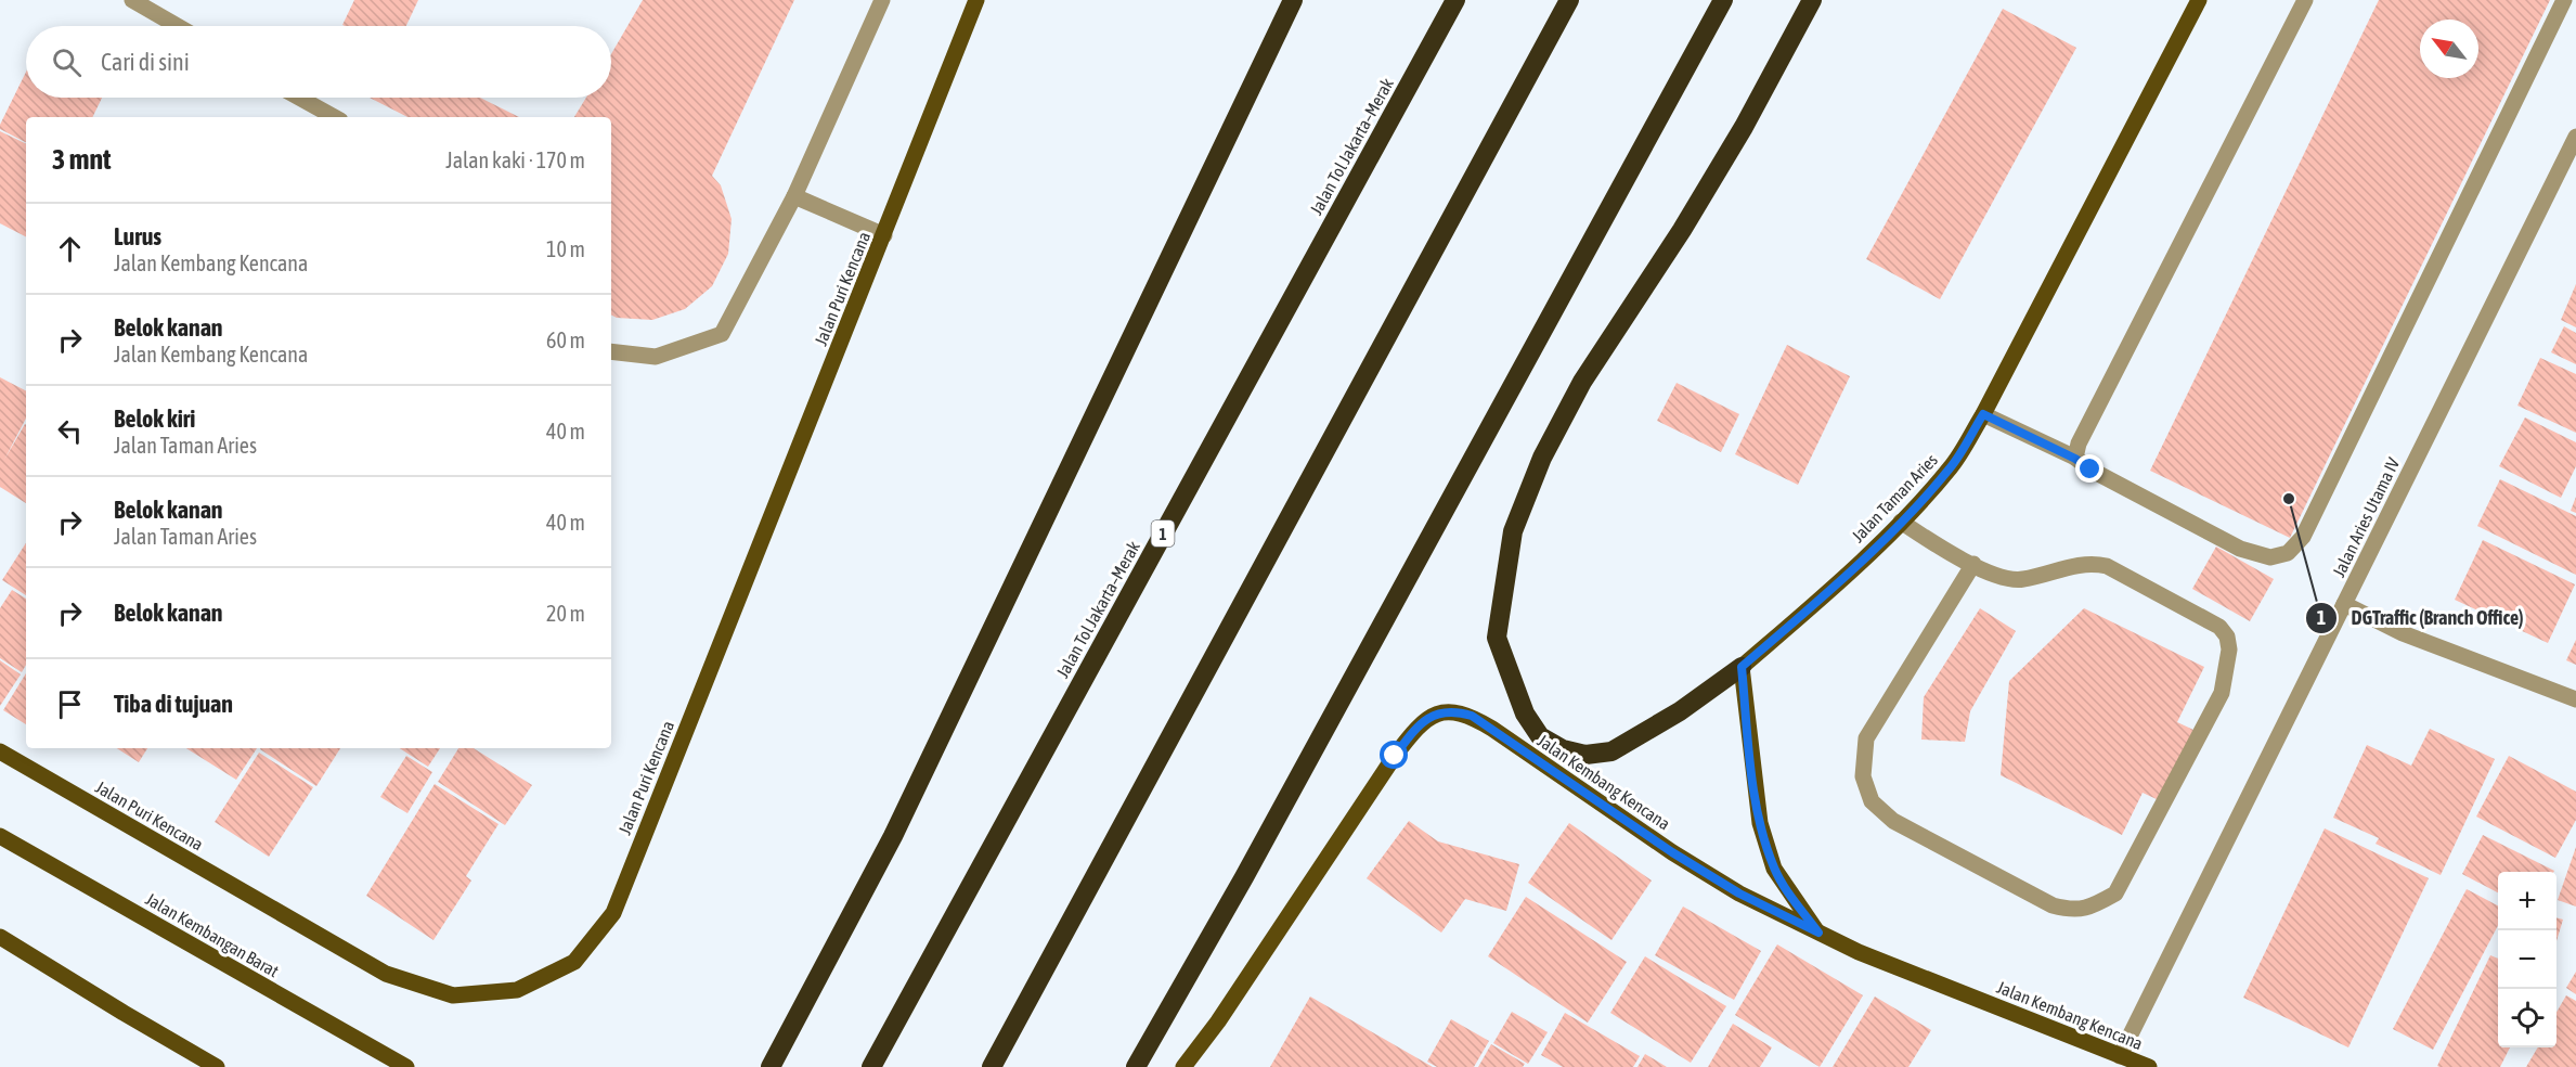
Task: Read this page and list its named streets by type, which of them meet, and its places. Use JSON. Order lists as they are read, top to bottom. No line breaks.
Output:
{"streets":{"highway":["Jalan Tol Jakarta–Merak","1"],"main road":["Jalan Puri Kencana","Jalan Taman Aries","Jalan Kembang Kencana","Jalan Kembangan Barat"],"street":["Jalan Aries Utama IV"]},"crossings":[["Jalan Aries Utama IV","Jalan Kembang Kencana"]],"places":["DGTraffic (Branch Office)"],"north":"top left","page":{"search":"Cari di sini","heading":["3 mnt","Jalan kaki · 170 m"],"list":[["Lurus","Jalan Kembang Kencana","10 m"],["Belok kanan","Jalan Kembang Kencana","60 m"],["Belok kiri","Jalan Taman Aries","40 m"],["Belok kanan","Jalan Taman Aries","40 m"],["Belok kanan","20 m"],"Tiba di tujuan"],"map_buttons":["+","−"]}}
